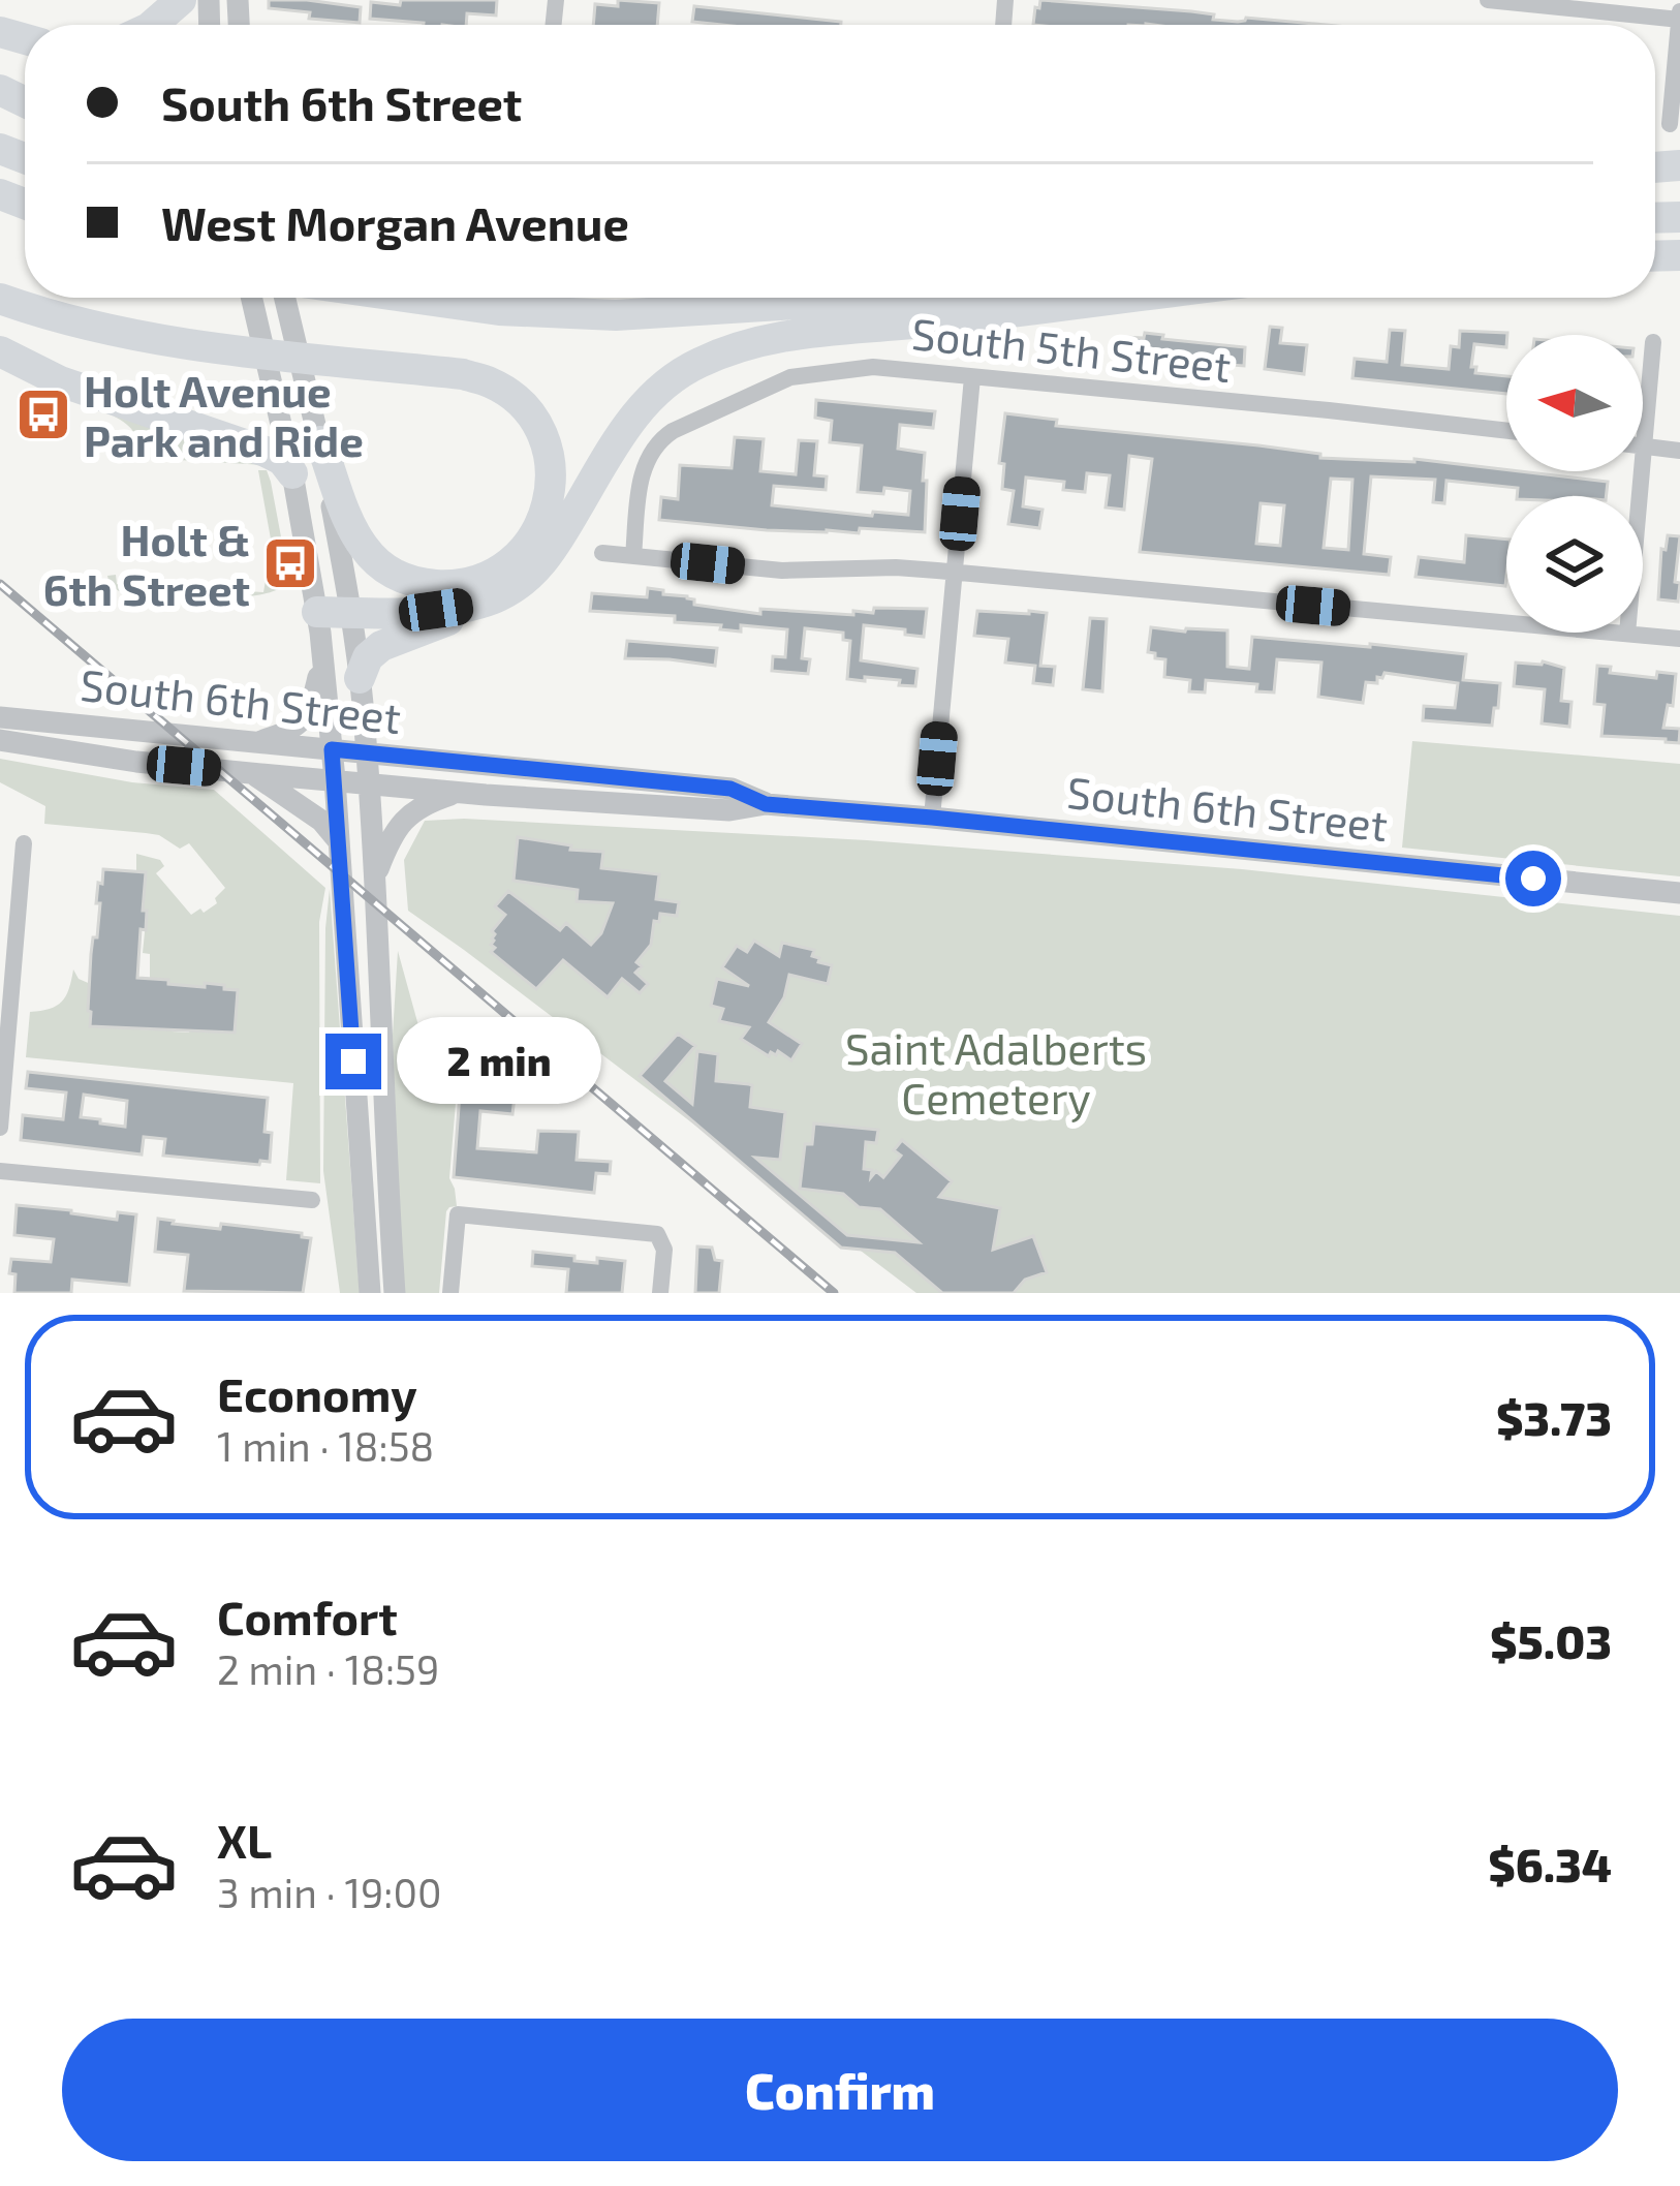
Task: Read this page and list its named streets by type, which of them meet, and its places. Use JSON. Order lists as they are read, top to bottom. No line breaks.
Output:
{"streets":{"street":["South 5th Street","South 6th Street"]},"parks":["Saint Adalberts Cemetery"],"places":{"bus stop":["Holt Avenue Park and Ride","Holt & 6th Street"]},"north":"left","page":{"banner":["South 6th Street","West Morgan Avenue"],"bubble":"2 min","list":[{"name":"Economy","note":"1 min · 18:58","value":"$3.73"},{"name":"Comfort","note":"2 min · 18:59","value":"$5.03"},{"name":"XL","note":"3 min · 19:00","value":"$6.34"}],"buttons":"Confirm"}}
